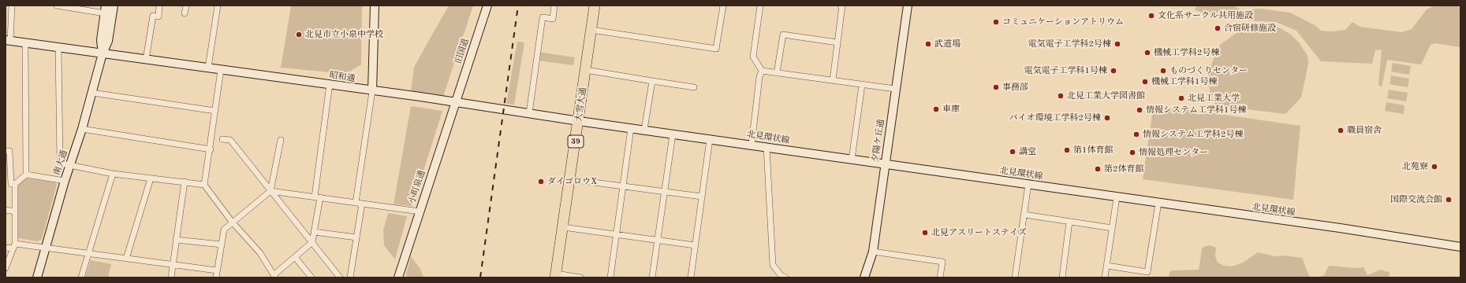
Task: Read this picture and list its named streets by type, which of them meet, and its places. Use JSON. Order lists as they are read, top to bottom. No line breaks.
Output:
{"streets":{"highway":["大雪大通","39"],"main road":["旧国道","昭和通","北見環状線","夕陽ケ丘通","南大通","小町泉通"]},"crossings":[["旧国道","昭和通"],["旧国道","小町泉通"],["昭和通","大雪大通"],["昭和通","北見環状線"],["昭和通","南大通"],["昭和通","小町泉通"],["大雪大通","北見環状線"],["北見環状線","夕陽ケ丘通"]],"places":["文化系サークル共用施設","コミュニケーションアトリウム","合宿研修施設","北見市立小泉中学校","武道場","電気電子工学科2号棟","機械工学科2号棟","電気電子工学科1号棟","ものづくりセンター","機械工学科1号棟","事務部","北見工業大学図書館","北見工業大学","車庫","情報システム工学科1号棟","バイオ環境工学科2号棟","職員宿舎","情報システム工学科2号棟","第1体育館","講堂","情報処理センター","北苑寮","第2体育館","ダイゴロウX","国際交流会館","北見アスリートステイズ"]}
